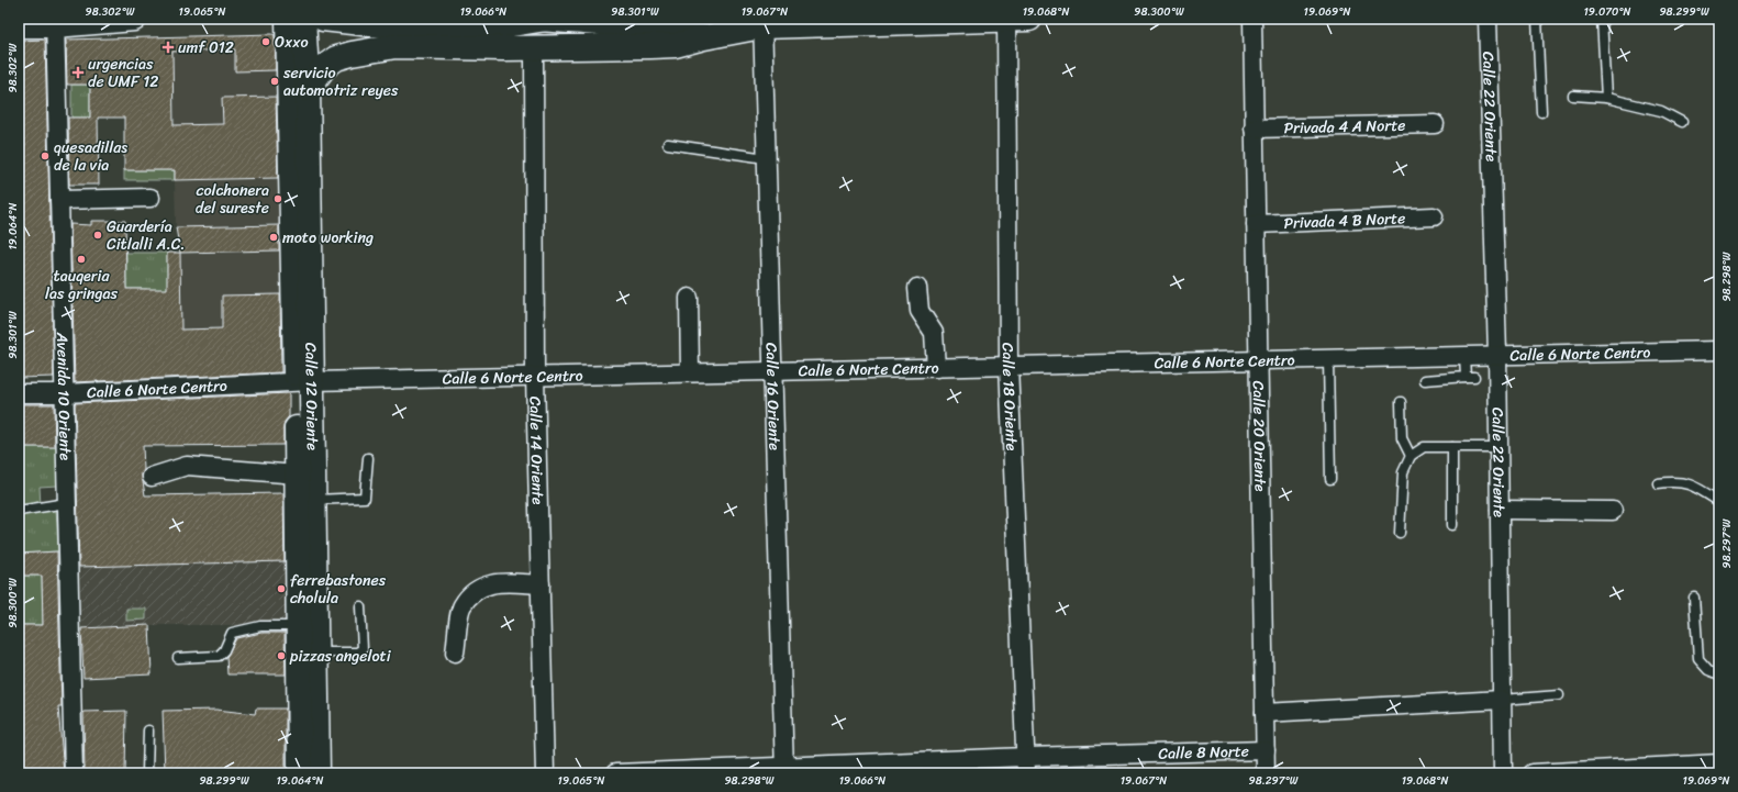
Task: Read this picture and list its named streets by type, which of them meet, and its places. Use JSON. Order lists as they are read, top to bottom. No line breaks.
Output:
{"streets":{"main road":["Calle 12 Oriente"],"street":["Calle 22 Oriente","Privada 4 A Norte","Privada 4 B Norte","Calle 6 Norte Centro","Calle 16 Oriente","Avenida 10 Oriente","Calle 18 Oriente","Calle 20 Oriente","Calle 14 Oriente","Calle 8 Norte"]},"crossings":[["Calle 22 Oriente","Calle 6 Norte Centro"],["Privada 4 A Norte","Calle 20 Oriente"],["Privada 4 B Norte","Calle 20 Oriente"],["Calle 6 Norte Centro","Calle 12 Oriente"],["Calle 6 Norte Centro","Calle 16 Oriente"],["Calle 6 Norte Centro","Avenida 10 Oriente"],["Calle 6 Norte Centro","Calle 18 Oriente"],["Calle 6 Norte Centro","Calle 20 Oriente"],["Calle 6 Norte Centro","Calle 14 Oriente"],["Calle 16 Oriente","Calle 8 Norte"],["Calle 18 Oriente","Calle 8 Norte"],["Calle 20 Oriente","Calle 8 Norte"]],"places":{"other":["Oxxo","servicio automotriz reyes","quesadillas de la via","colchonera del sureste","Guardería Citlalli A.C.","moto working","tauqeria las gringas","ferrebastones cholula","pizzas angeloti"],"health":["umf 012","urgencias de UMF 12"]},"coordinates":["98.302°W","19.065°N","19.066°N","98.301°W","19.067°N","19.068°N","98.300°W","19.069°N","19.070°N","98.299°W","19.064°N","98.298°W","98.297°W"]}
